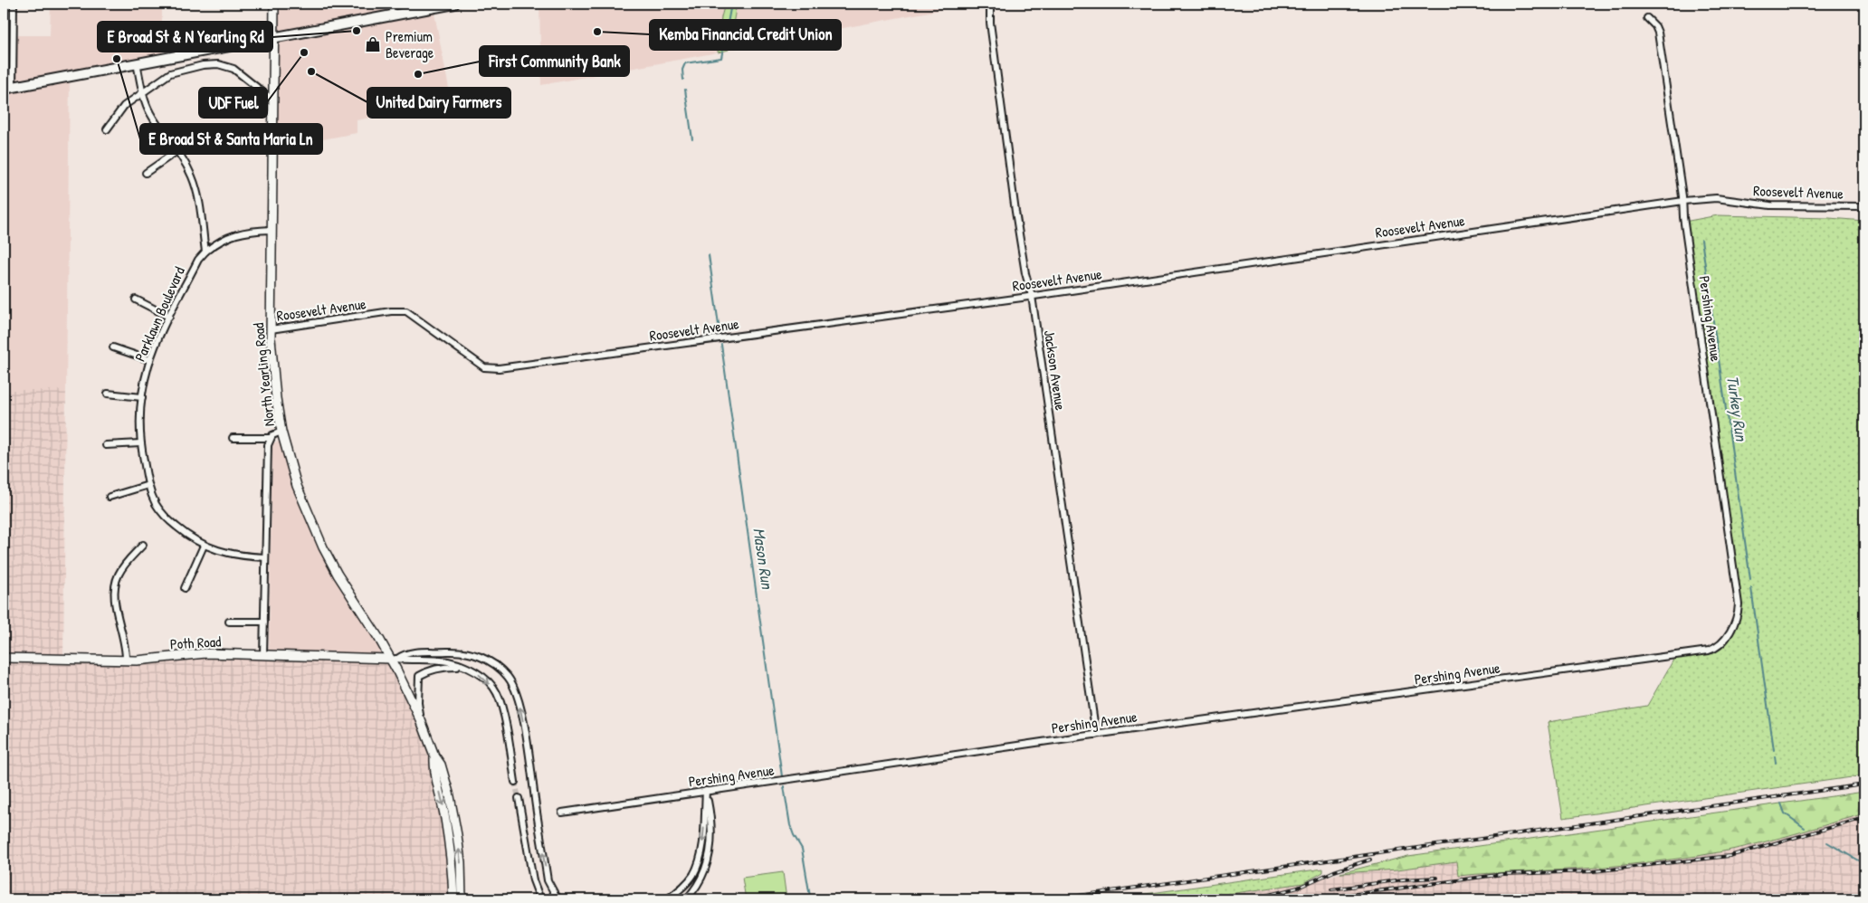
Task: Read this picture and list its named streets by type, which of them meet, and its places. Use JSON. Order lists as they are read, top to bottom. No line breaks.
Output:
{"streets":{"main road":["North Yearling Road","Poth Road"],"street":["Roosevelt Avenue","Parklawn Boulevard","Pershing Avenue","Jackson Avenue"]},"crossings":[["Roosevelt Avenue","Pershing Avenue"],["Roosevelt Avenue","Jackson Avenue"],["Roosevelt Avenue","North Yearling Road"],["Parklawn Boulevard","North Yearling Road"],["Pershing Avenue","Jackson Avenue"],["North Yearling Road","Poth Road"]],"water":["Turkey Run","Mason Run"],"places":{"other":["E Broad St & N Yearling Rd","Kemba Financial Credit Union","UDF Fuel","E Broad St & Santa Maria Ln","United Dairy Farmers","First Community Bank"],"shop":["Premium Beverage"]}}
